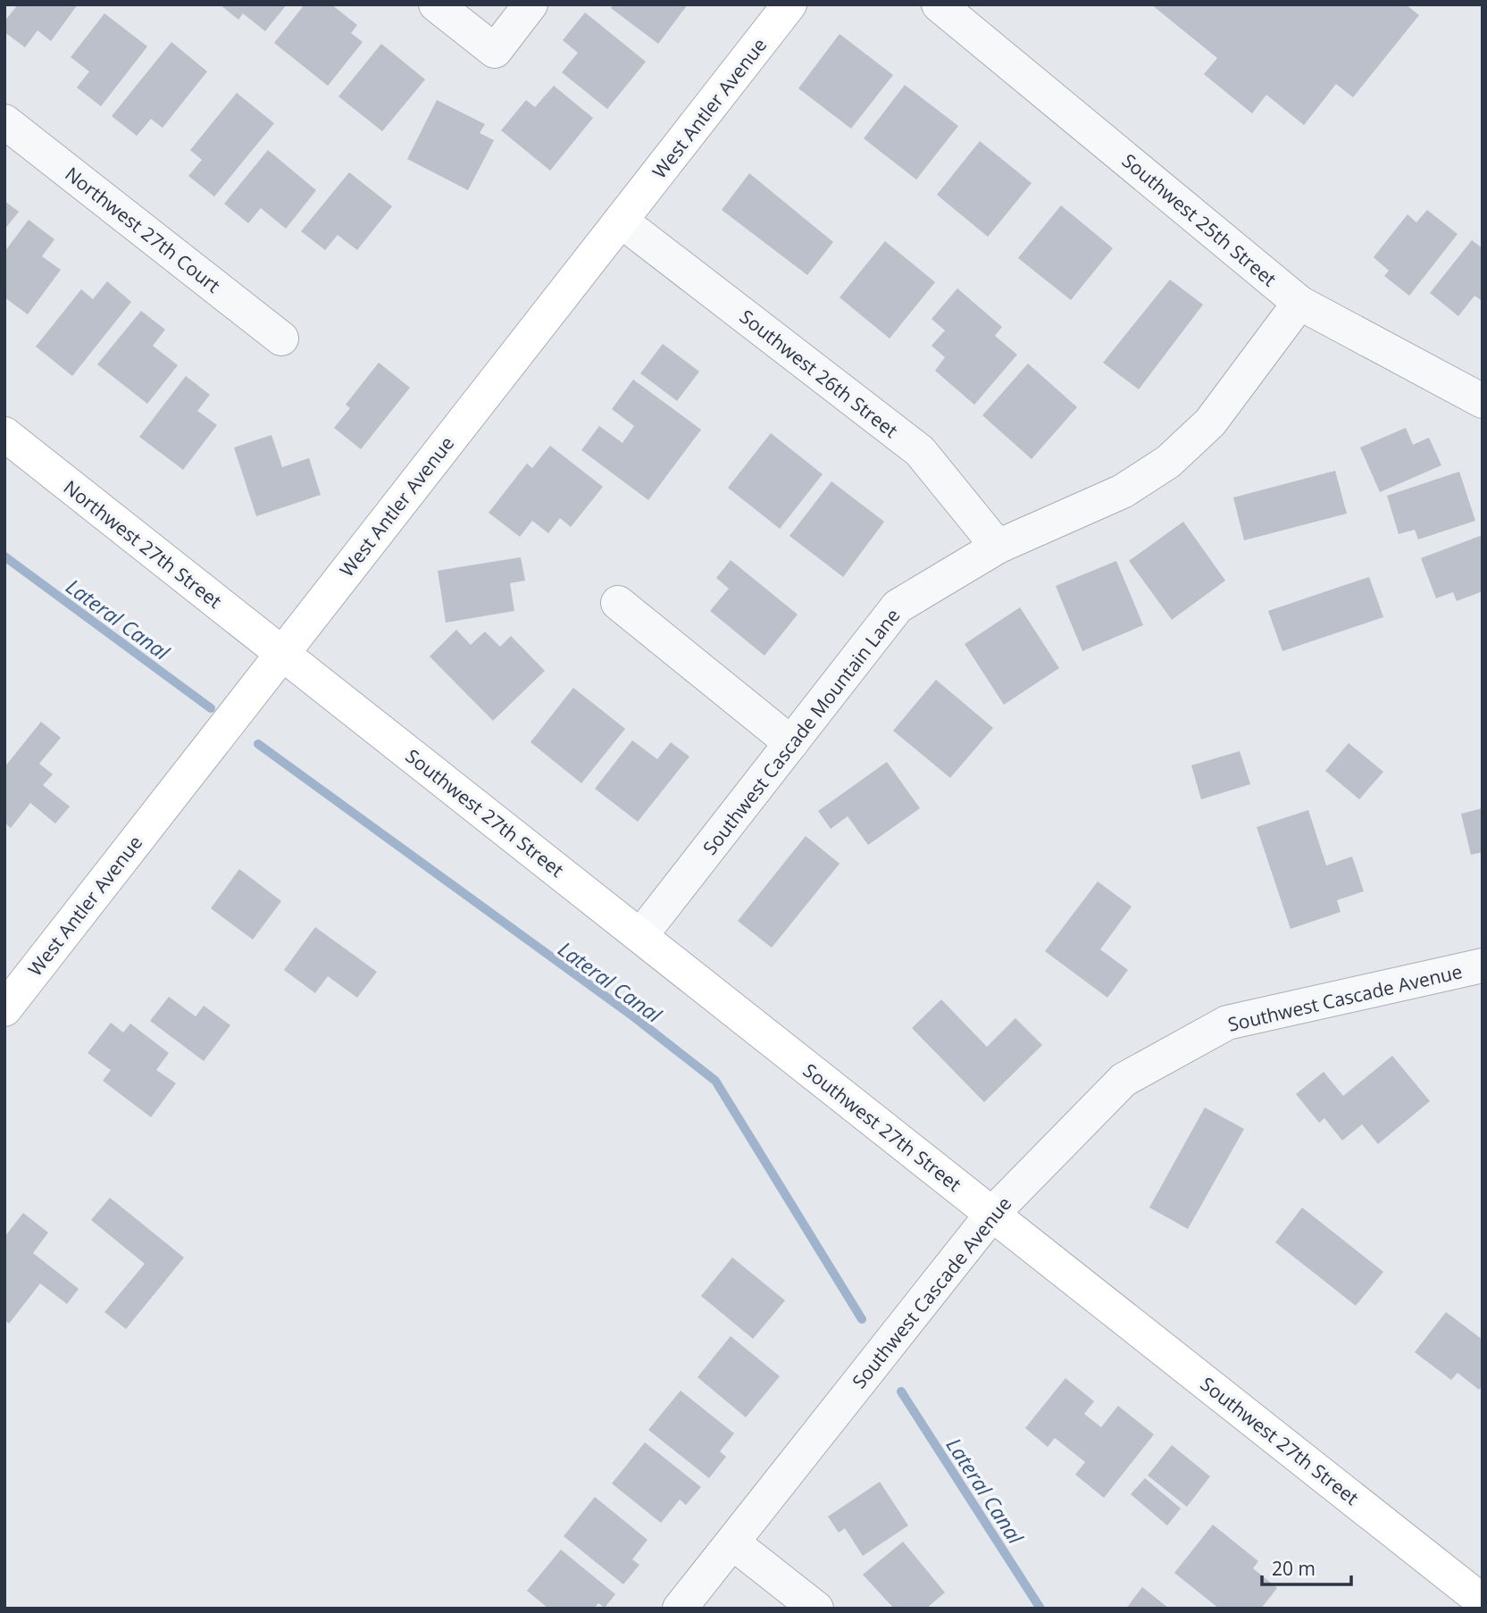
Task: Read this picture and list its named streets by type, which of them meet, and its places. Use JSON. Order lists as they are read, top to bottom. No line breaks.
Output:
{"streets":{"street":["West Antler Avenue","Southwest 25th Street","Northwest 27th Court","Southwest 26th Street","Northwest 27th Street","Southwest Cascade Mountain Lane","Southwest 27th Street","Southwest Cascade Avenue"]},"crossings":[["West Antler Avenue","Southwest 26th Street"],["West Antler Avenue","Northwest 27th Street"],["West Antler Avenue","Southwest 27th Street"],["Southwest 25th Street","Southwest Cascade Mountain Lane"],["Southwest 26th Street","Southwest Cascade Mountain Lane"],["Northwest 27th Street","Southwest 27th Street"],["Southwest Cascade Mountain Lane","Southwest 27th Street"],["Southwest 27th Street","Southwest Cascade Avenue"]],"water":["Lateral Canal"],"scale_bar":"20 m"}
